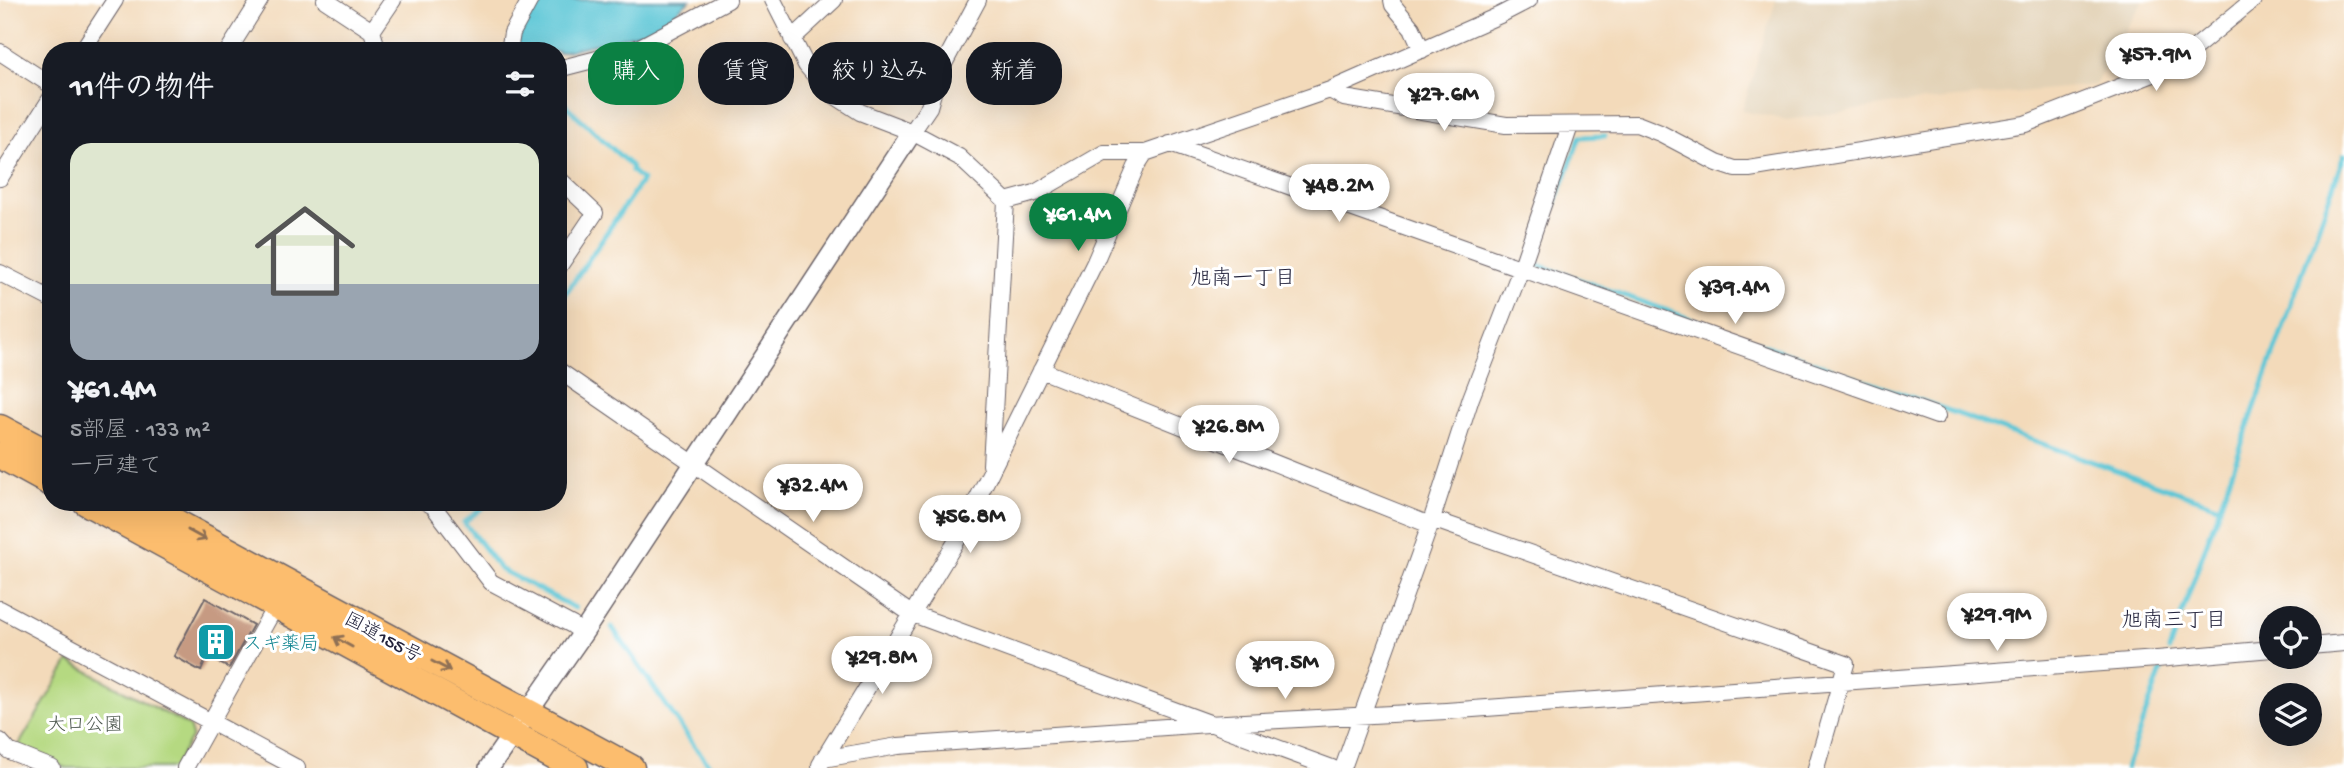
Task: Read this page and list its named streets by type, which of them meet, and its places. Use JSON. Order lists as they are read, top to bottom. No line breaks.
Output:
{"streets":{"highway":["国道155号"]},"districts":["旭南一丁目","旭南三丁目"],"parks":["大口公園"],"places":{"building":["スギ薬局"]},"page":{"price":["¥57.9M","¥27.6M","¥48.2M","¥61.4M","¥39.4M","¥26.8M","¥32.4M","¥56.8M","¥29.9M","¥29.8M","¥19.5M"],"chip":["購入","賃貸","絞り込み","新着"],"heading":"11件の物件","list":[{"name":"¥61.4M","note":"5部屋 · 133 m² · 一戸建て"}]}}
